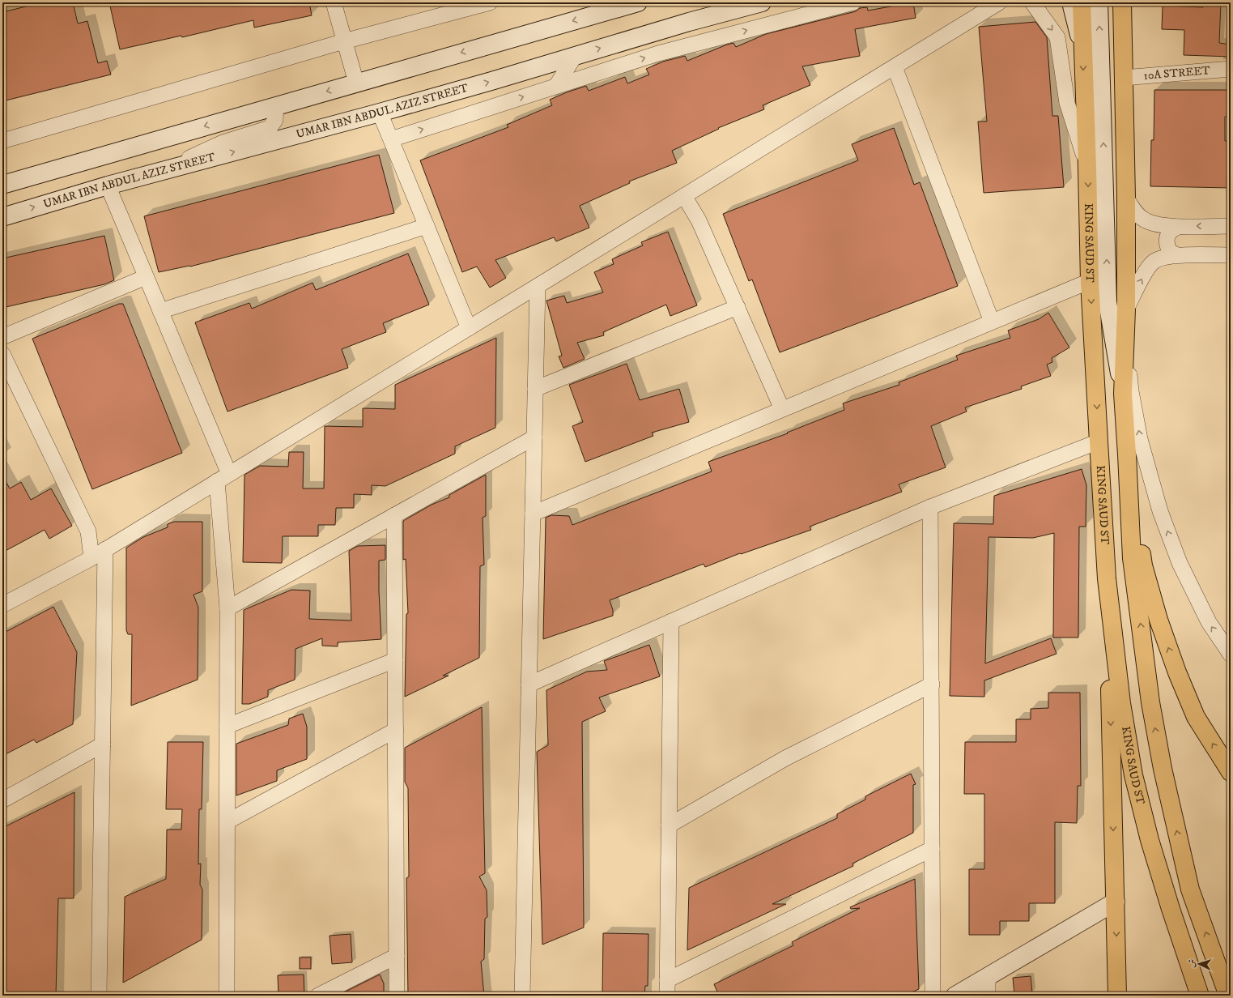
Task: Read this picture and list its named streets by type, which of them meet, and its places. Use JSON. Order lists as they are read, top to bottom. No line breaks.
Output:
{"streets":{"main road":["UMAR IBN ABDUL AZIZ STREET","KING SAUD ST"],"street":["10A STREET"]},"north":"left"}
